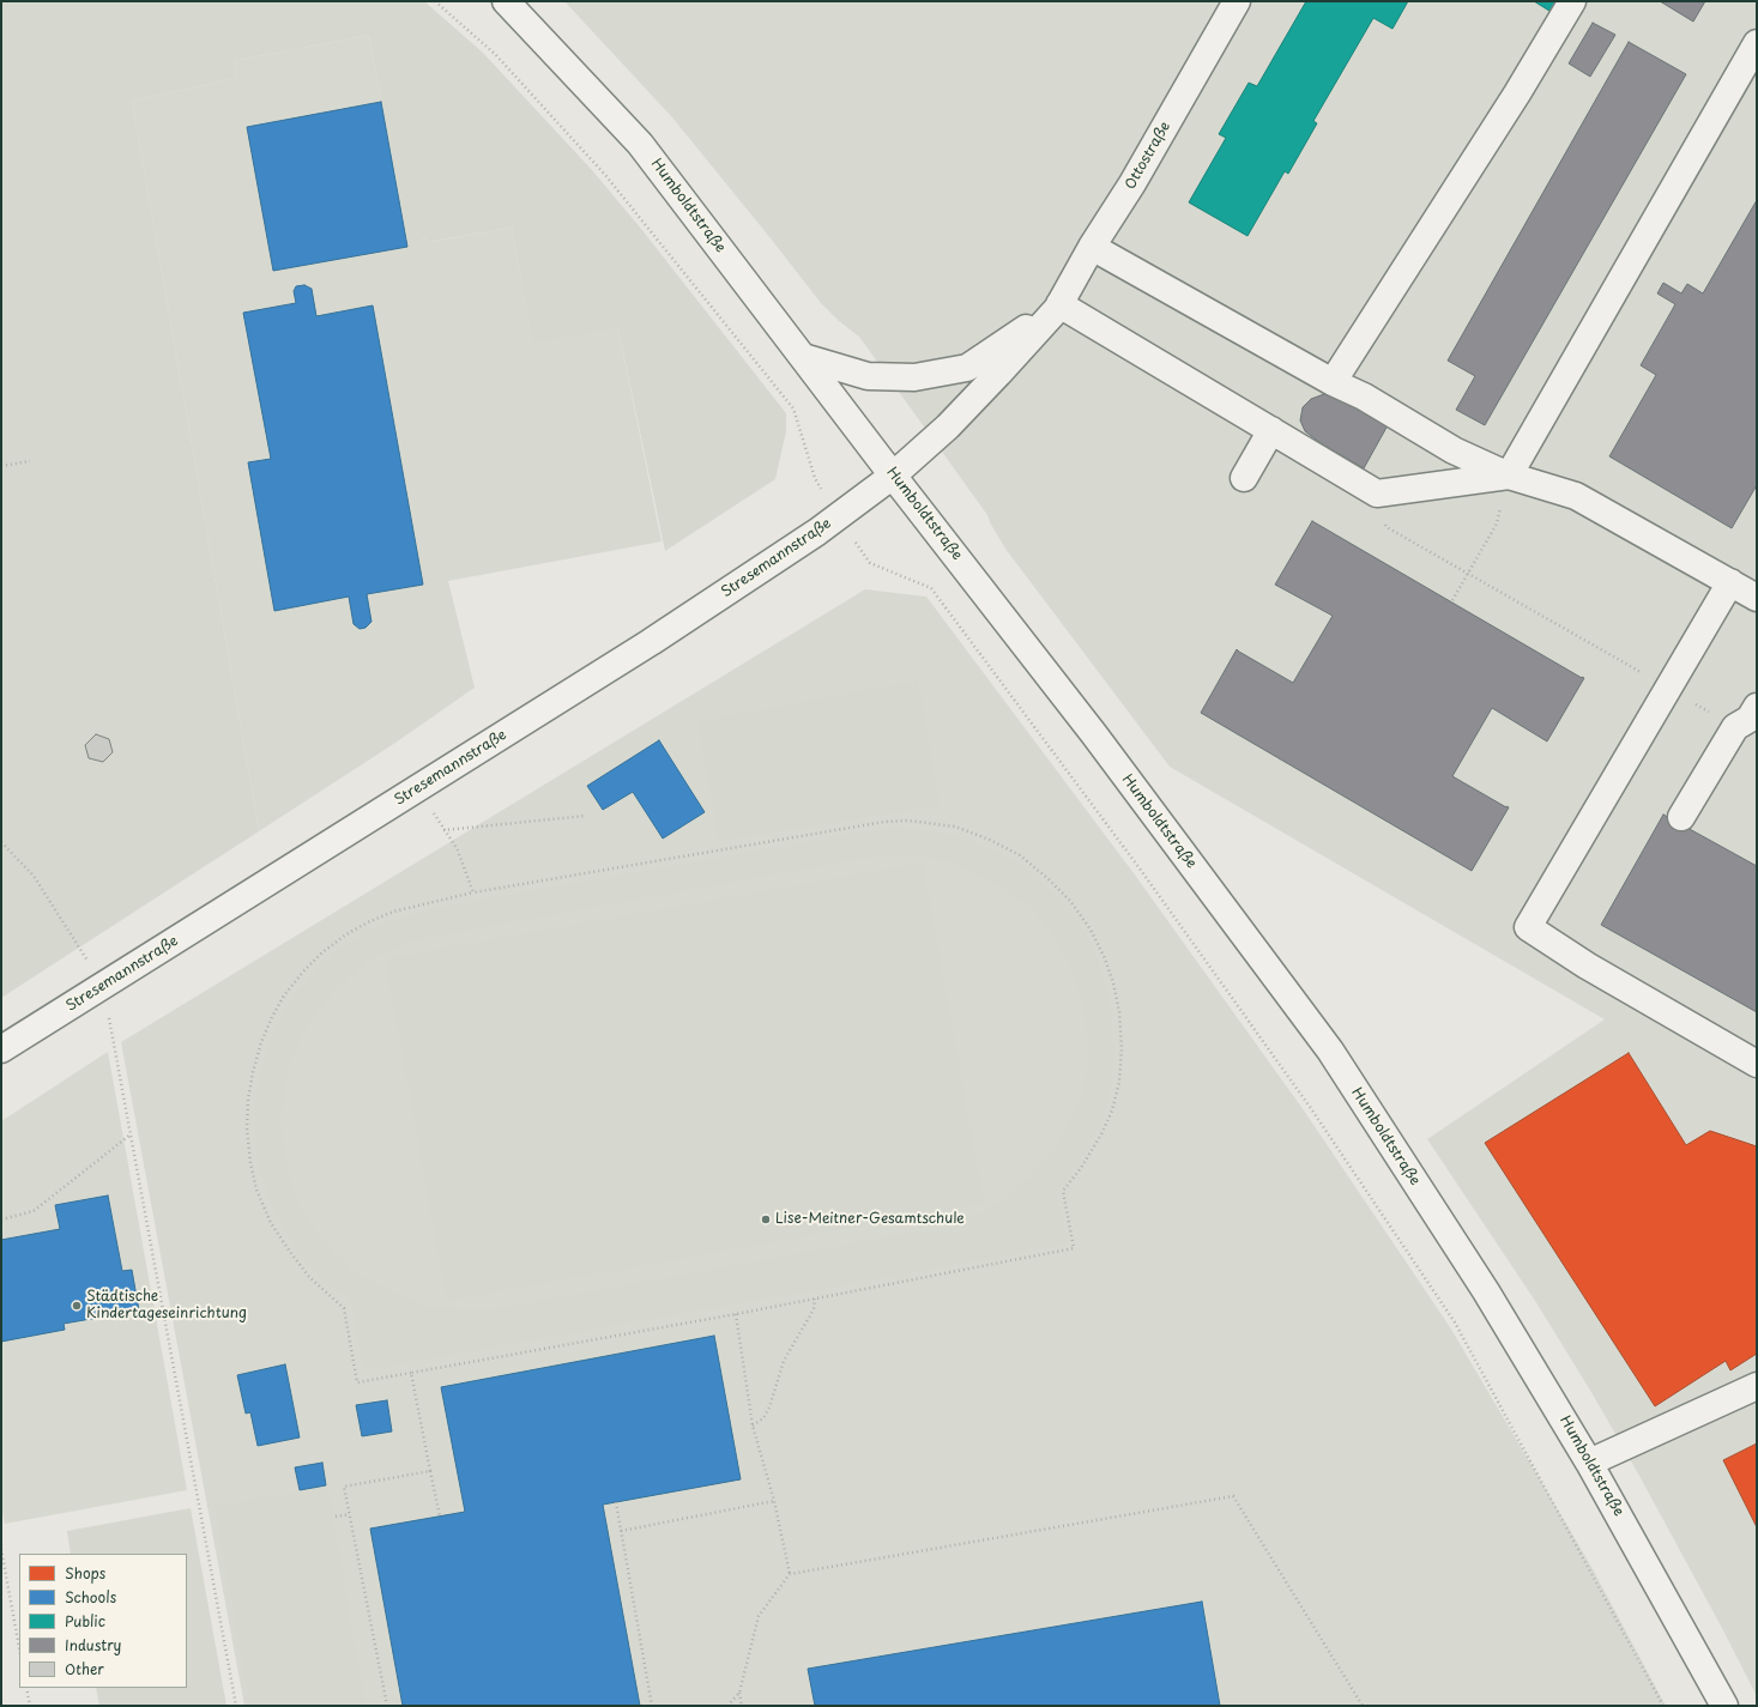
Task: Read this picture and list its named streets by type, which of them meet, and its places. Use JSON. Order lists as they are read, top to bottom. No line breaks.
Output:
{"streets":{"street":["Ottostraße","Humboldtstraße","Stresemannstraße"]},"crossings":[["Ottostraße","Humboldtstraße"],["Ottostraße","Stresemannstraße"],["Humboldtstraße","Stresemannstraße"]],"places":["Lise-Meitner-Gesamtschule","Städtische Kindertageseinrichtung"],"legend":["Shops","Schools","Public","Industry","Other"]}
